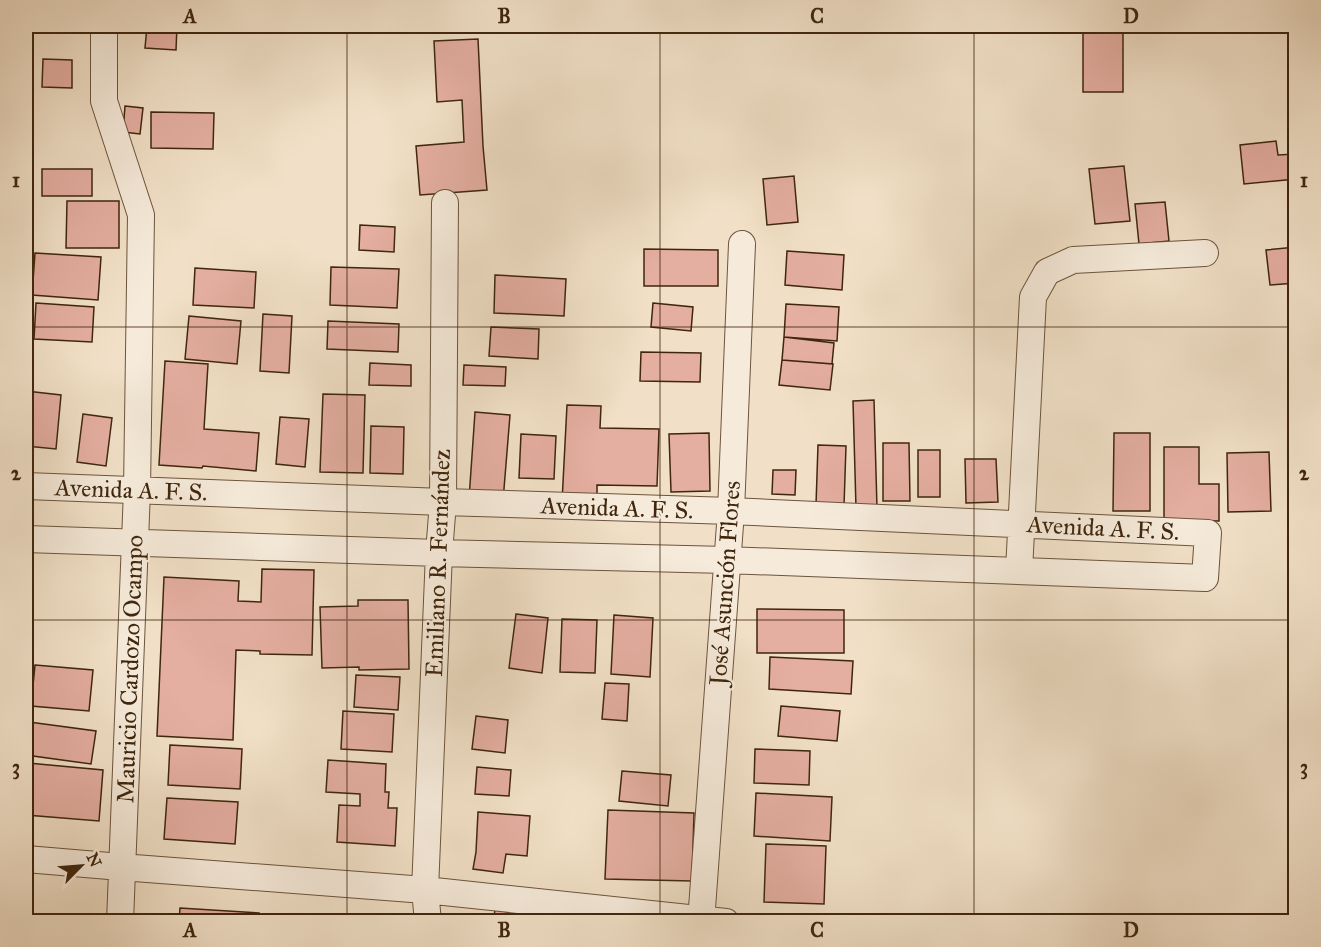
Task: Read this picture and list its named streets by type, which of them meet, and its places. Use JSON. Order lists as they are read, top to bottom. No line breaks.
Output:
{"streets":{"street":["Avenida A. F. S.","Emiliano R. Fernández","José Asunción Flores","Mauricio Cardozo Ocampo"]},"crossings":[["Avenida A. F. S.","Emiliano R. Fernández"],["Avenida A. F. S.","José Asunción Flores"],["Avenida A. F. S.","Mauricio Cardozo Ocampo"]],"north":"top right","grid":{"columns":["A","B","C","D"],"rows":["1","2","3"]}}
